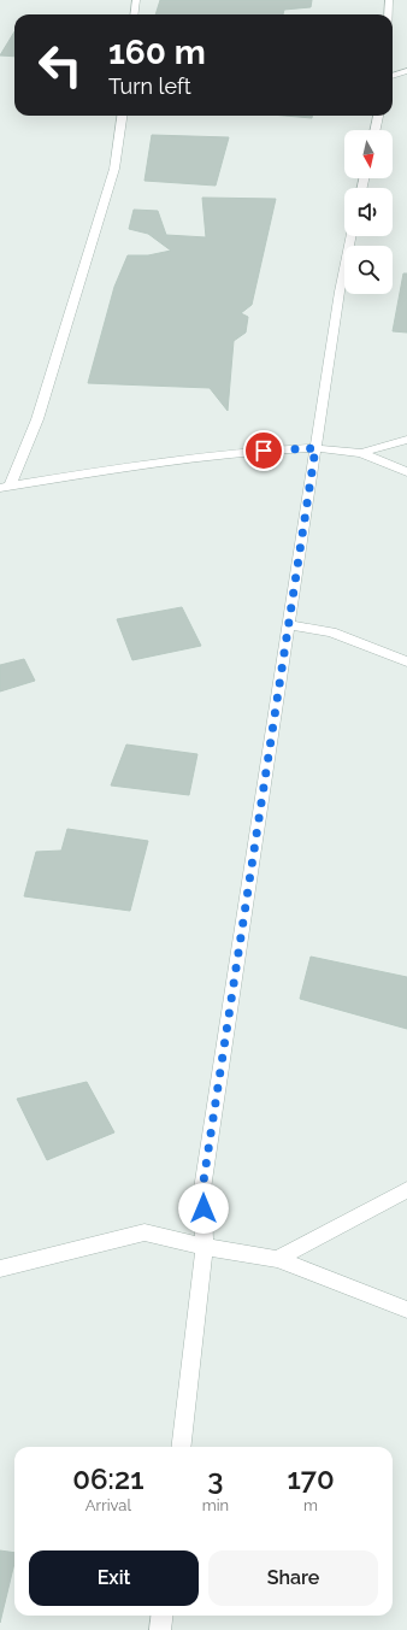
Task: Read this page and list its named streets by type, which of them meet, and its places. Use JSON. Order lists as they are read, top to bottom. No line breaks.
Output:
{"north":"bottom","page":{"turn":["160 m","Turn left"],"eta":["06:21","Arrival","3","min","170","m"],"buttons":["Exit","Share"]}}
